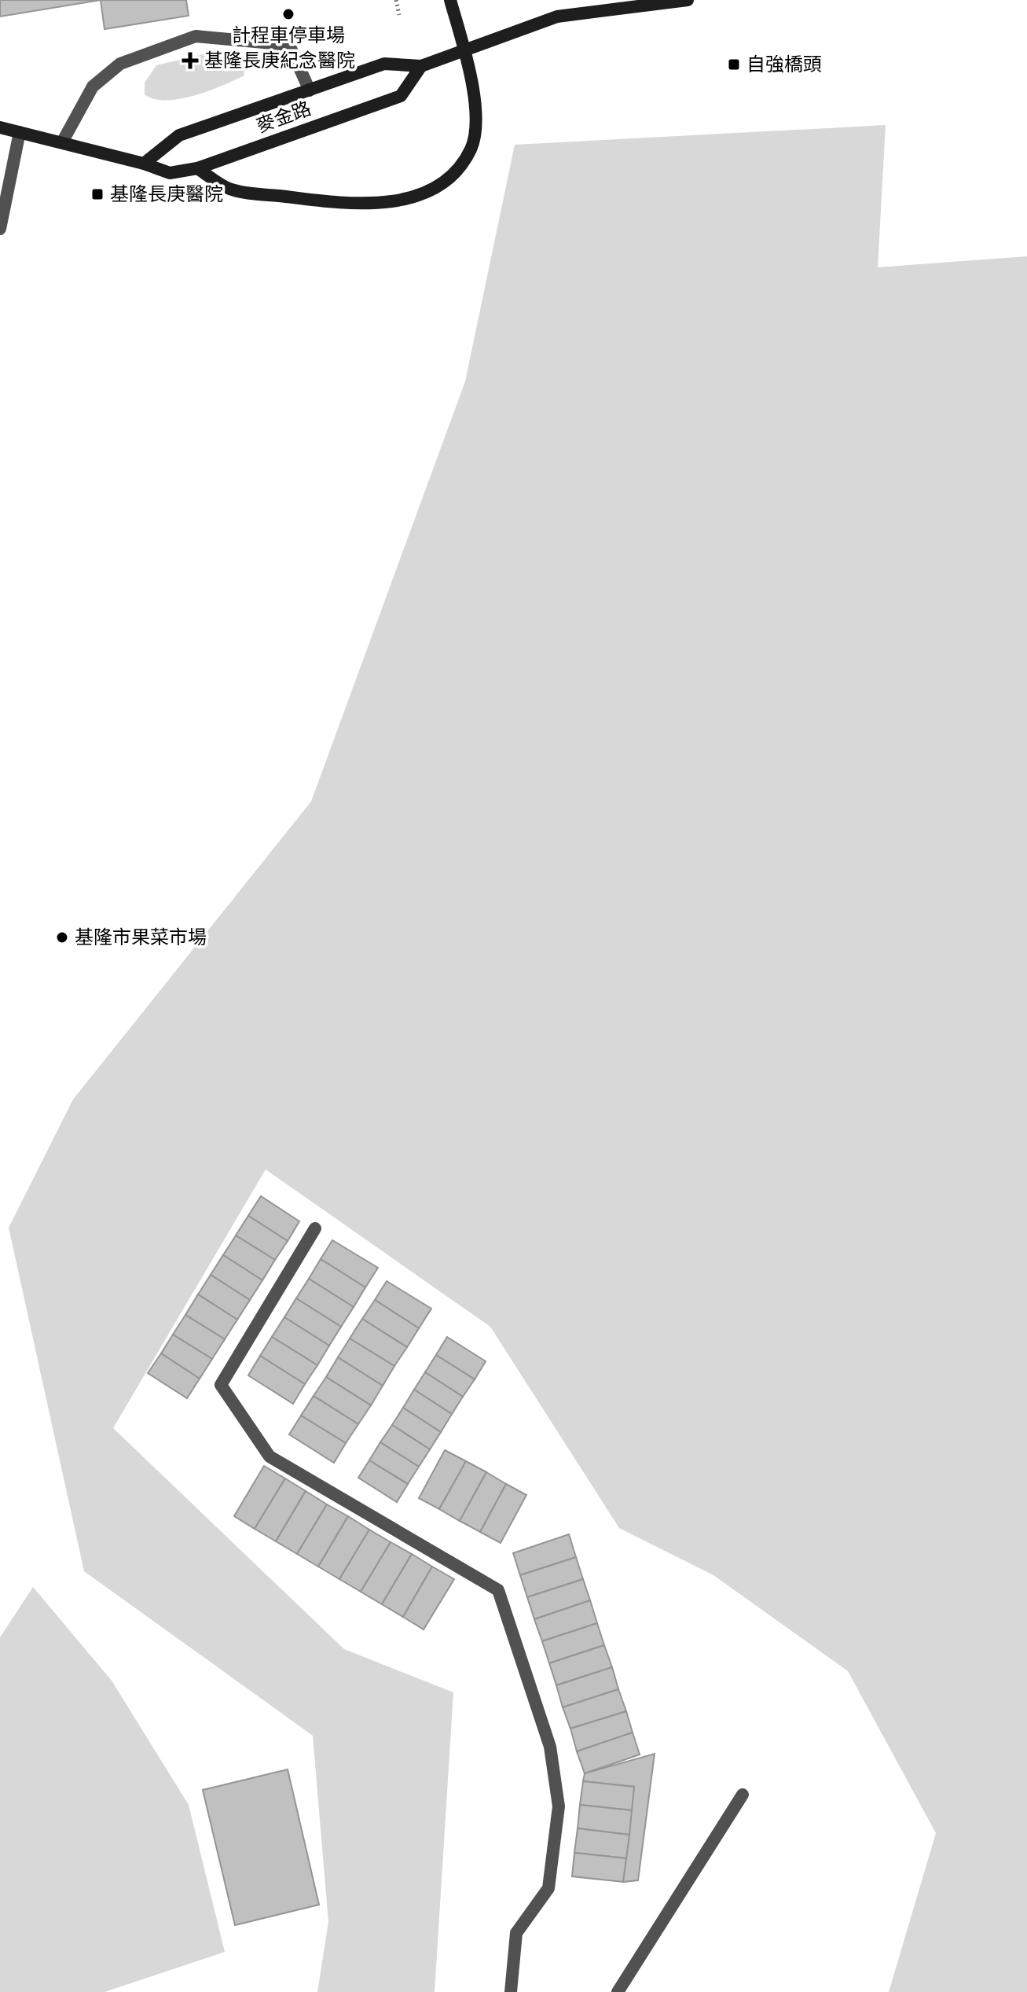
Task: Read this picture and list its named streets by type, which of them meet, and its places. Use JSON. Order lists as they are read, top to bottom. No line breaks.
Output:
{"streets":{"street":["麥金路"]},"places":{"other":["計程車停車場","基隆市果菜市場"],"health":["基隆長庚紀念醫院"],"transit":["自強橋頭","基隆長庚醫院"]}}
